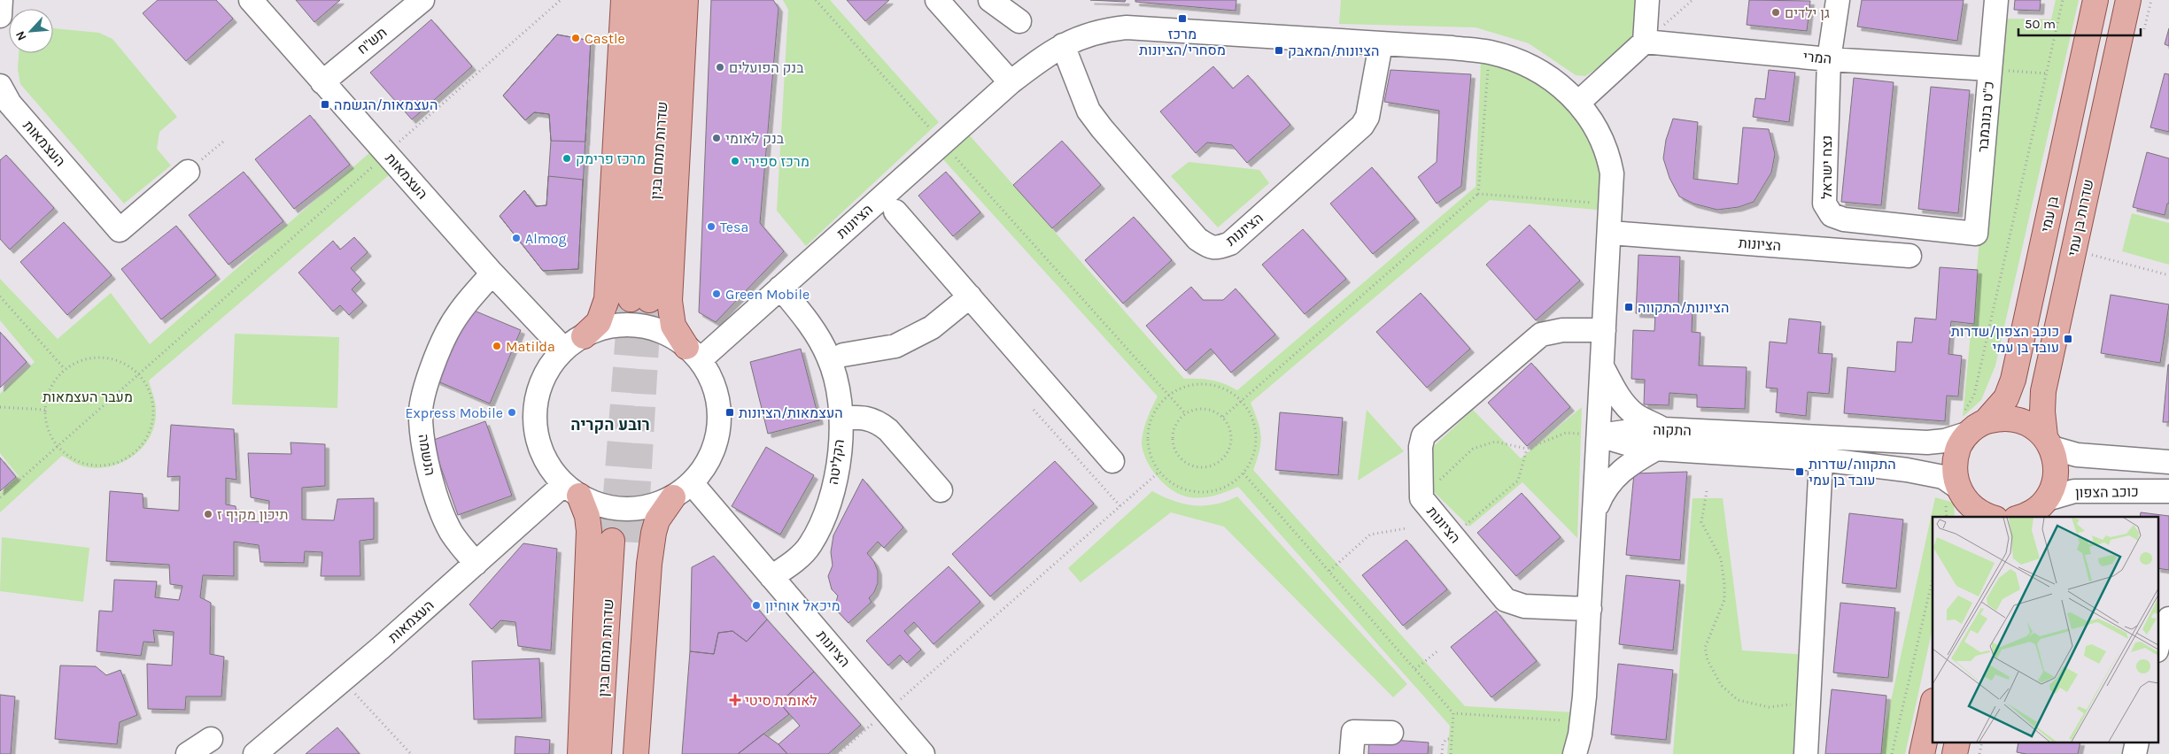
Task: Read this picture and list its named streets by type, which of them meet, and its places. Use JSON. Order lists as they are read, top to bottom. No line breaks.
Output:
{"streets":{"main road":["שדרות מנחם בגין","בן עמי","שדרות בן עמי"],"street":["תש\"ח","המרי","כ\"ט בנובמבר","העצמאות","נצח ישראל","הציונות","התקוה","הנשמה","הקליטה","כוכב הצפון"]},"crossings":[["תש\"ח","העצמאות"],["המרי","כ\"ט בנובמבר"],["המרי","נצח ישראל"],["כ\"ט בנובמבר","נצח ישראל"],["העצמאות","הנשמה"],["בן עמי","התקוה"],["שדרות בן עמי","כוכב הצפון"],["הציונות","התקוה"],["הציונות","הקליטה"]],"districts":["רובע הקריה"],"parks":["מעבר העצמאות"],"places":{"other":["גן ילדים","Castle","בנק הפועלים","בנק לאומי","מרכז פרימק","מרכז ספירי","Tesa","Almog","Green Mobile","Matilda","Express Mobile","תיכון מקיף ז","מיכאל אוחיון"],"transit":["מרכז מסחרי/הציונות","הציונות/המאבק","העצמאות/הגשמה","הציונות/התקווה","כוכב הצפון/שדרות עובד בן עמי","העצמאות/הציונות","התקווה/שדרות עובד בן עמי"],"health":["לאומית סיטי"]},"scale_bar":"50 m","north":"bottom left"}
